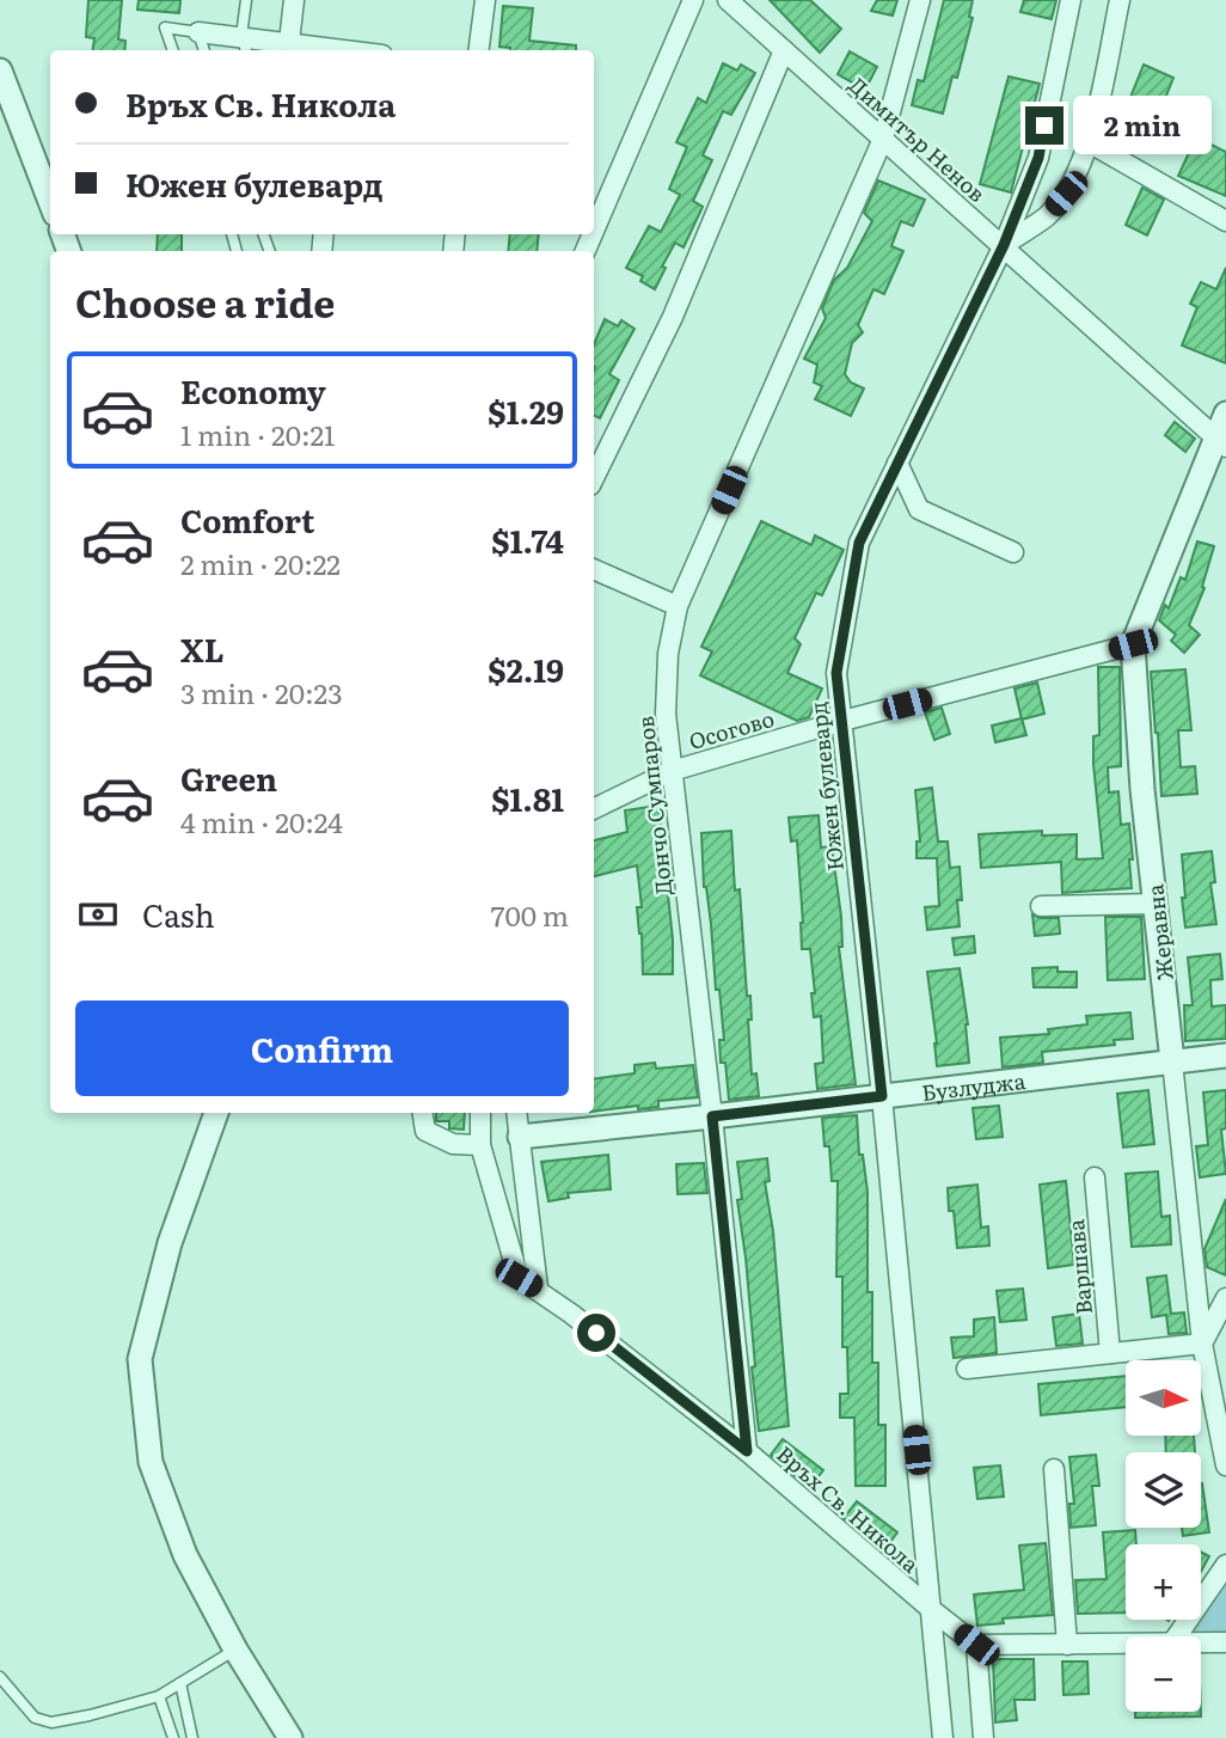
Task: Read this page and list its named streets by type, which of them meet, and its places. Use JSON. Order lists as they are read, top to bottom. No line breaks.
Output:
{"streets":{"street":["Димитър Ненов","Осогово","Южен булевард","Дончо Сумпаров","Жеравна","Бузлуджа","Варшава","Връх Св. Никола"]},"crossings":[["Димитър Ненов","Южен булевард"],["Димитър Ненов","Дончо Сумпаров"],["Димитър Ненов","Жеравна"],["Осогово","Южен булевард"],["Осогово","Дончо Сумпаров"],["Осогово","Жеравна"],["Южен булевард","Бузлуджа"],["Южен булевард","Връх Св. Никола"],["Дончо Сумпаров","Бузлуджа"],["Дончо Сумпаров","Връх Св. Никола"],["Жеравна","Бузлуджа"]],"north":"right","page":{"banner":["Връх Св. Никола","Южен булевард"],"bubble":"2 min","heading":"Choose a ride","list":[{"name":"Economy","note":"1 min · 20:21","value":"$1.29"},{"name":"Comfort","note":"2 min · 20:22","value":"$1.74"},{"name":"XL","note":"3 min · 20:23","value":"$2.19"},{"name":"Green","note":"4 min · 20:24","value":"$1.81"}],"pay":["Cash","700 m"],"buttons":"Confirm","map_buttons":["+","−"]}}
